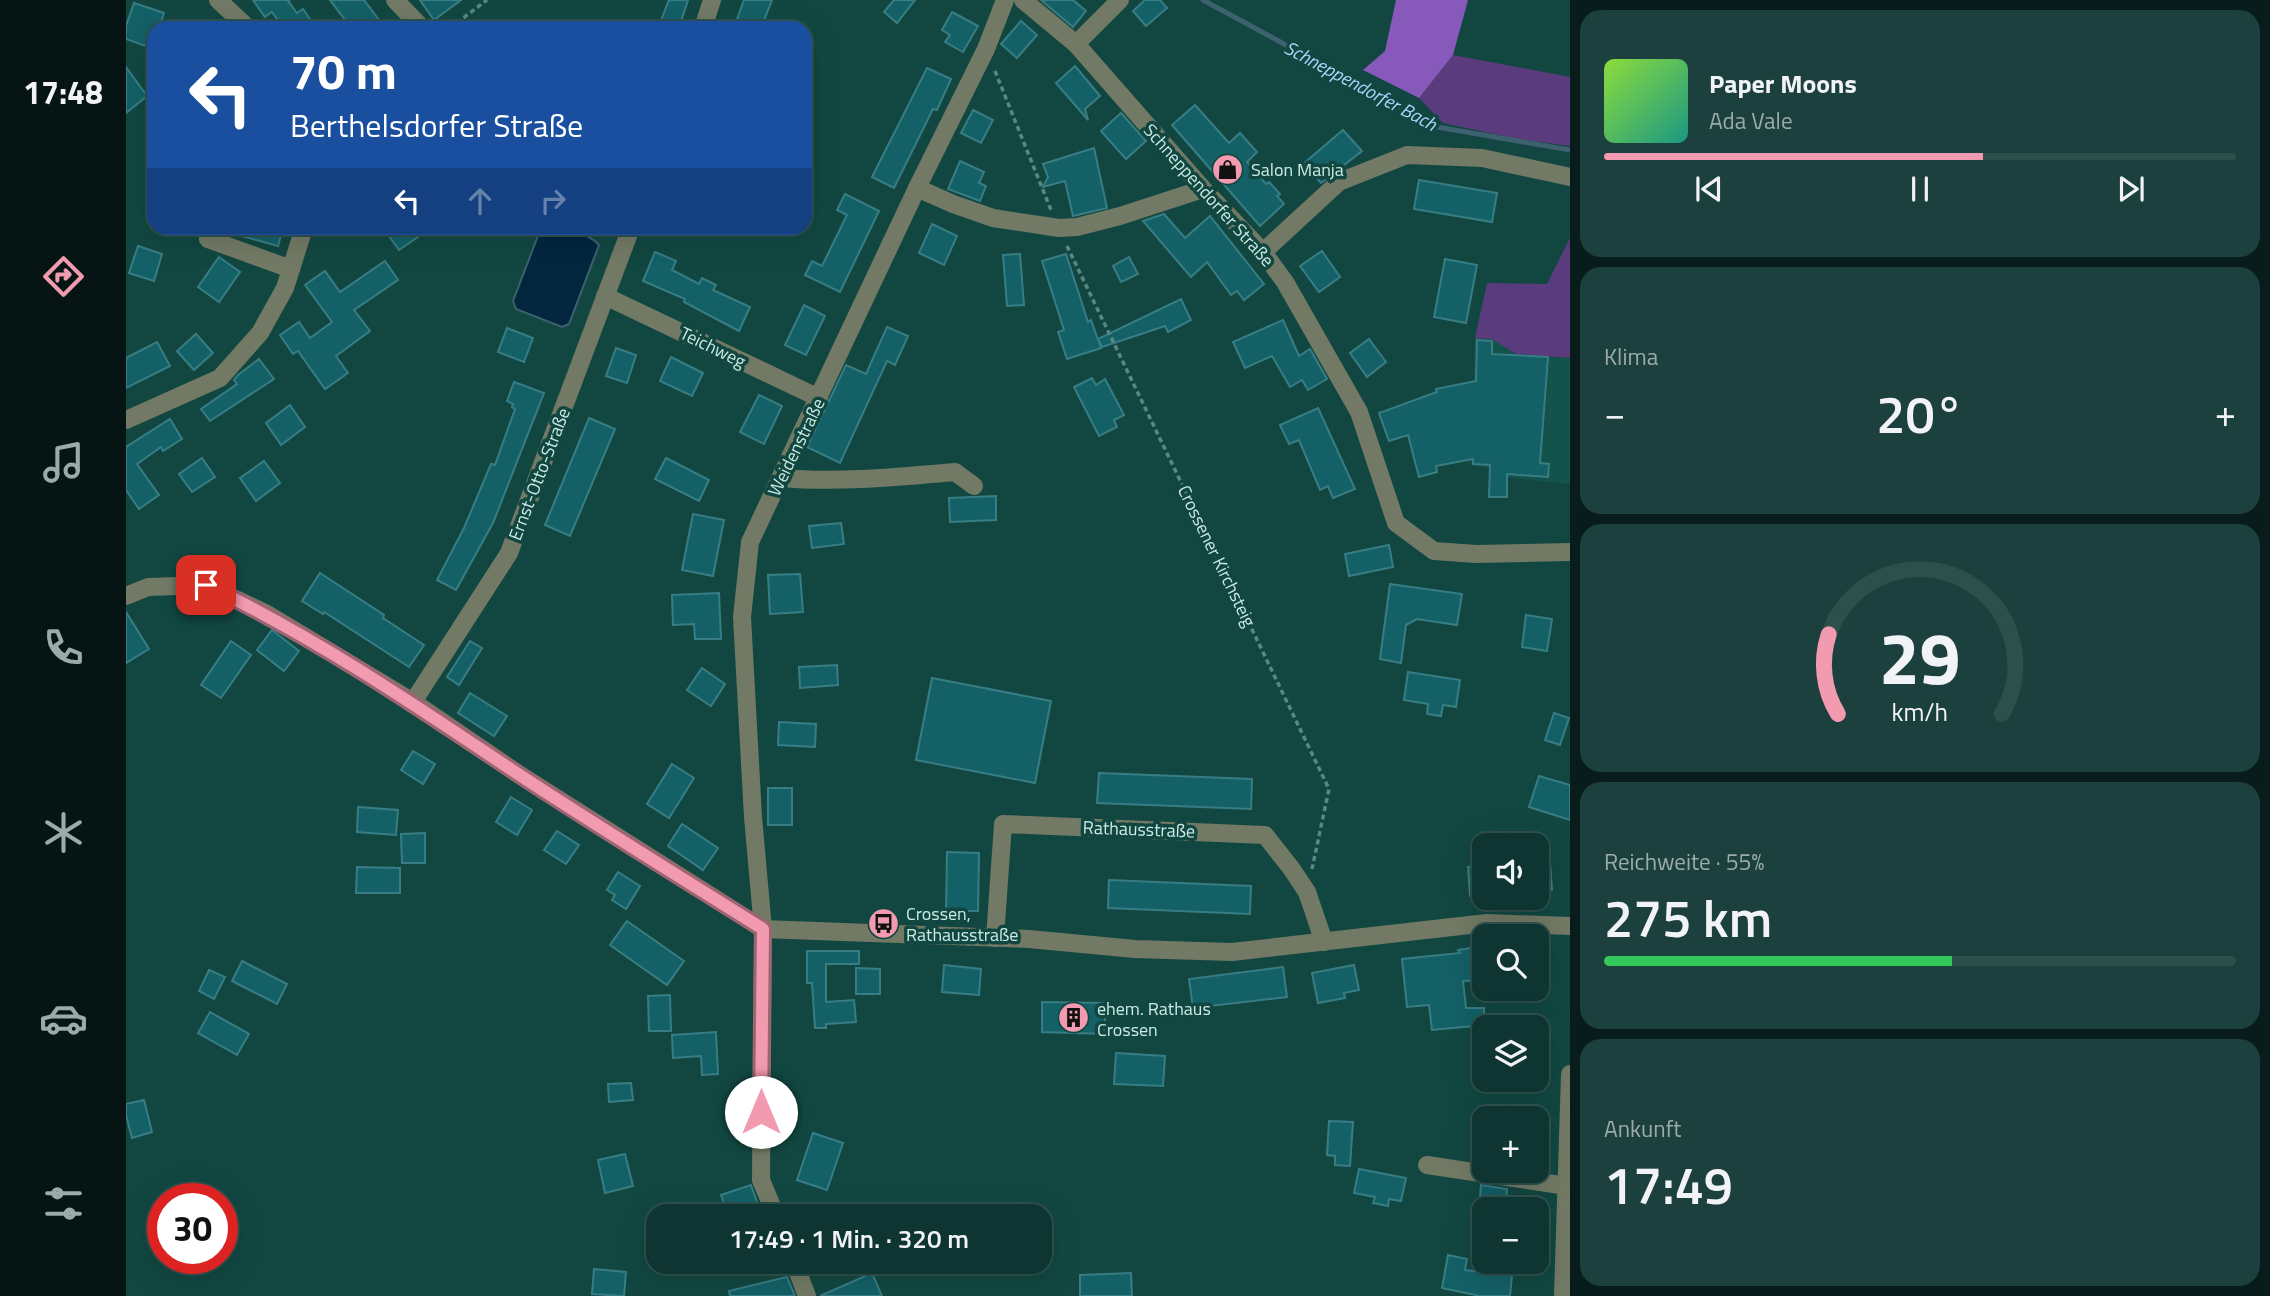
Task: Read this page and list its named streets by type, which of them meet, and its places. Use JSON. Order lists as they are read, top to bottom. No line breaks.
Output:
{"streets":{"street":["Schneppendorfer Straße","Teichweg","Weidenstraße","Ernst-Otto-Straße","Rathausstraße"],"path":["Crossener Kirchsteig"]},"crossings":[["Teichweg","Weidenstraße"],["Teichweg","Ernst-Otto-Straße"],["Weidenstraße","Crossener Kirchsteig"],["Crossener Kirchsteig","Rathausstraße"]],"water":["Schneppendorfer Bach"],"places":{"shop":["Salon Manja"],"bus stop":["Crossen, Rathausstraße"],"building":["ehem. Rathaus Crossen"]},"page":{"tabs":"17:48","turn":["70 m","Berthelsdorfer Straße"],"song":["Paper Moons","Ada Vale"],"tile":["Klima",["Reichweite · 55%","275 km"],["Ankunft","17:49"]],"heat":["−","20°","+"],"map_buttons":["+","−"],"limit":"30","trip":"17:49 · 1 Min. · 320 m","gauge":["29","km/h"]}}
